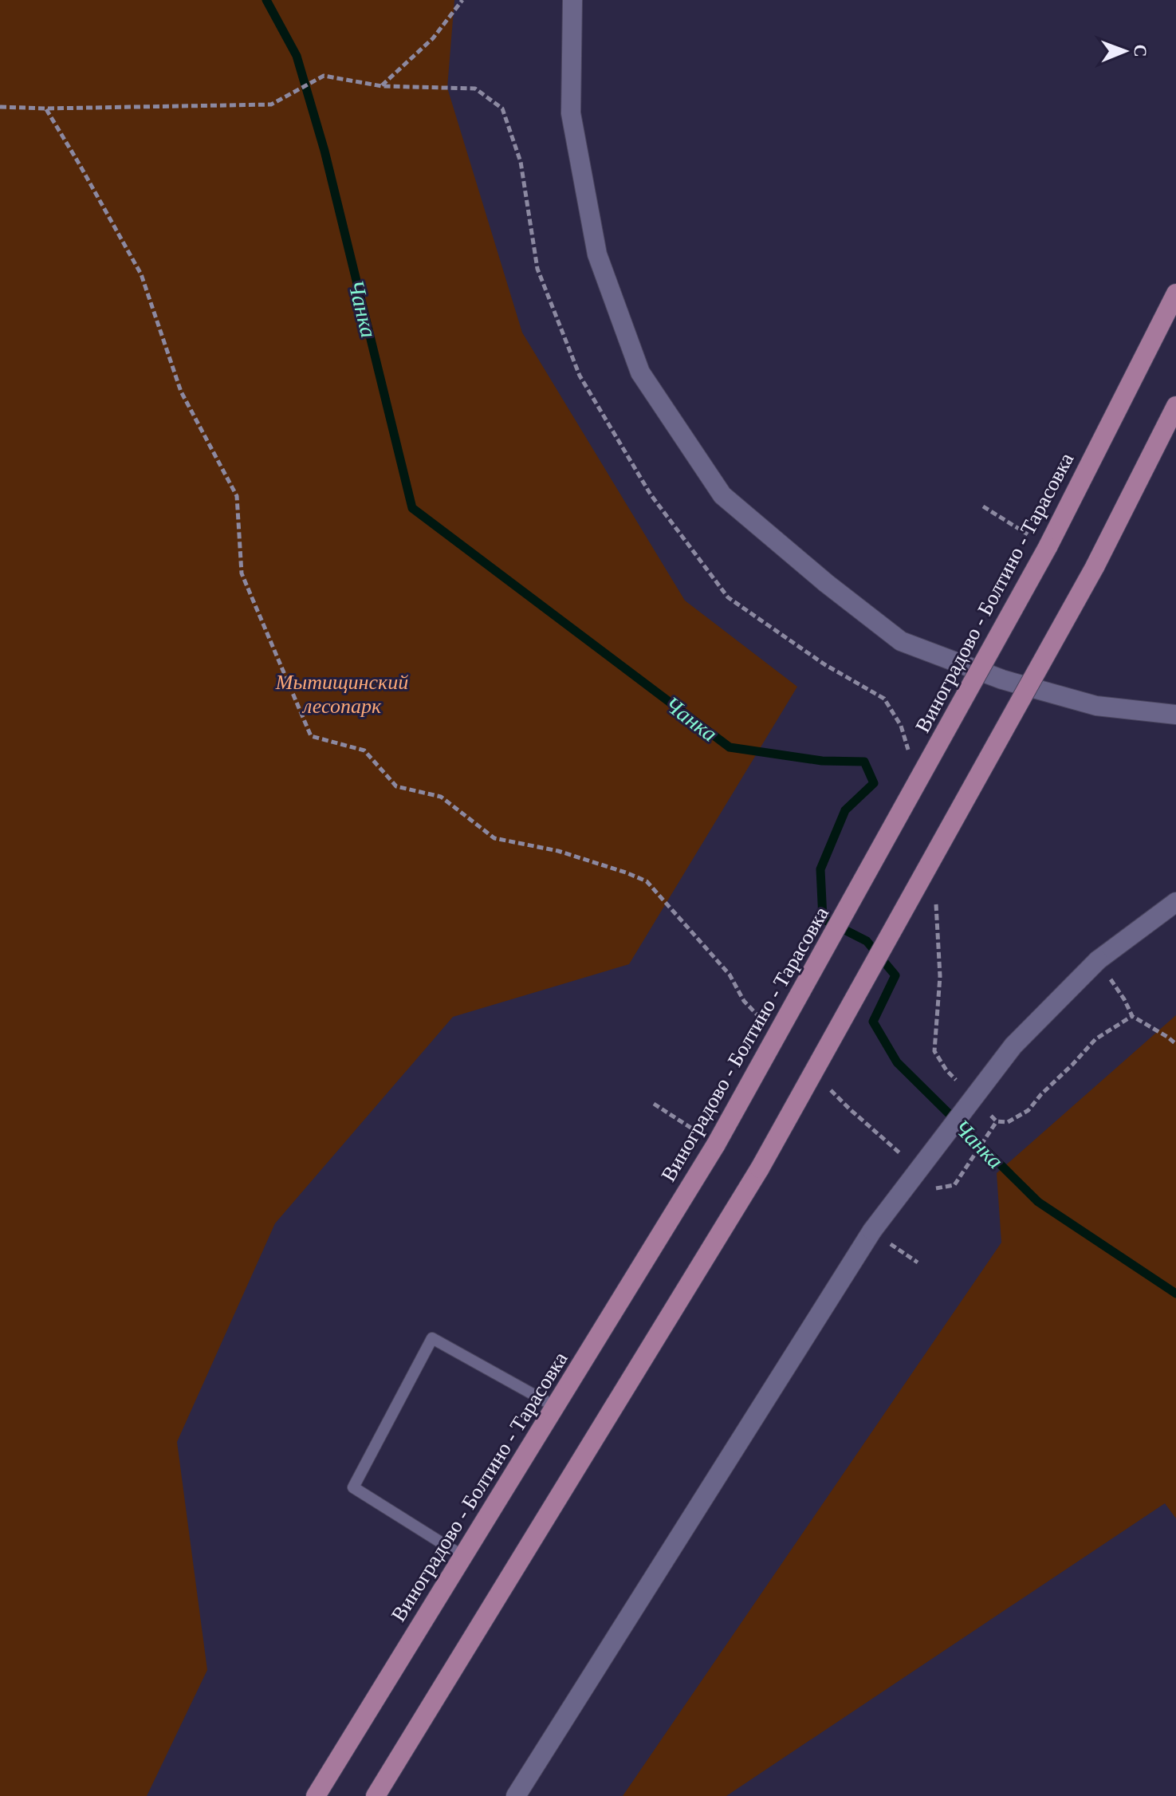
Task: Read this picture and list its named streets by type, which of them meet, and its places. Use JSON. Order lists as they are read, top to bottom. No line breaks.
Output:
{"streets":{"main road":["Виноградово - Болтино - Тарасовка"]},"water":["Чанка"],"parks":["Мытищинский лесопарк"],"north":"right"}
